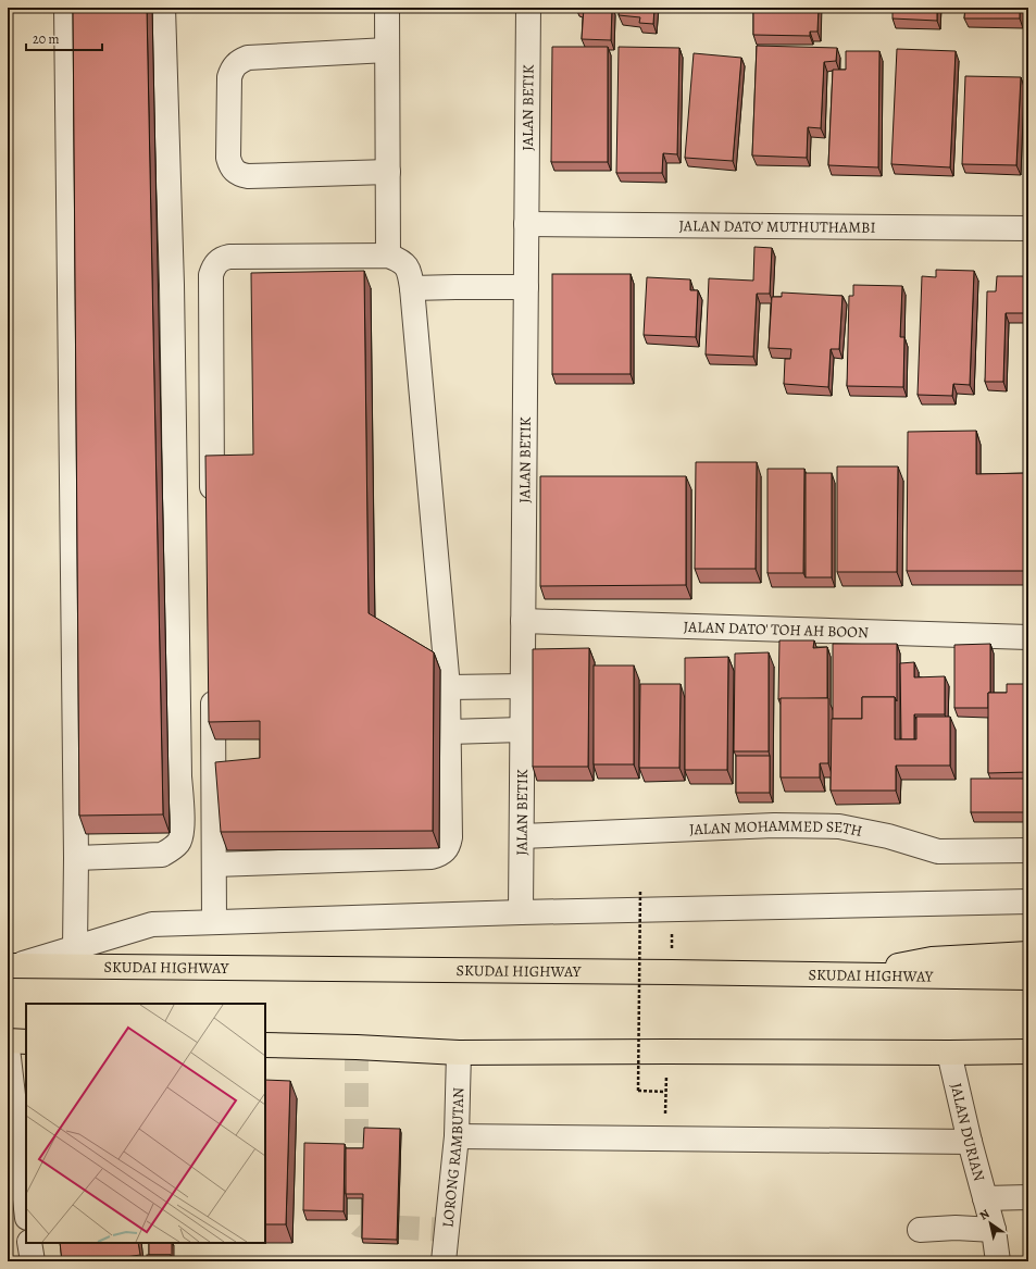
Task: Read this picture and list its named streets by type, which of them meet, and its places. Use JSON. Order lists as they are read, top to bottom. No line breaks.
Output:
{"streets":{"highway":["SKUDAI HIGHWAY"],"street":["JALAN BETIK","JALAN DATO' MUTHUTHAMBI","JALAN DATO' TOH AH BOON","JALAN MOHAMMED SETH","JALAN DURIAN","LORONG RAMBUTAN"]},"crossings":[["JALAN BETIK","JALAN DATO' MUTHUTHAMBI"],["JALAN BETIK","JALAN DATO' TOH AH BOON"],["JALAN BETIK","JALAN MOHAMMED SETH"]],"scale_bar":"20 m","north":"top left"}
